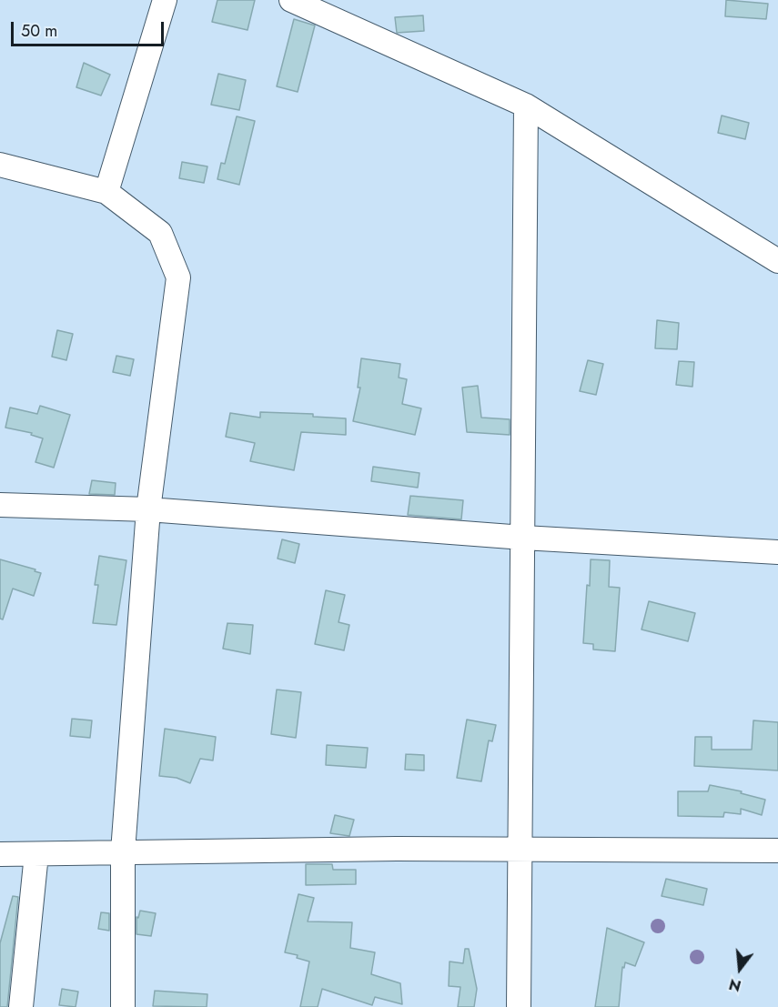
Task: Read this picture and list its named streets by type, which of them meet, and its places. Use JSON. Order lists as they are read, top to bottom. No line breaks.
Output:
{"scale_bar":"50 m","north":"bottom"}
